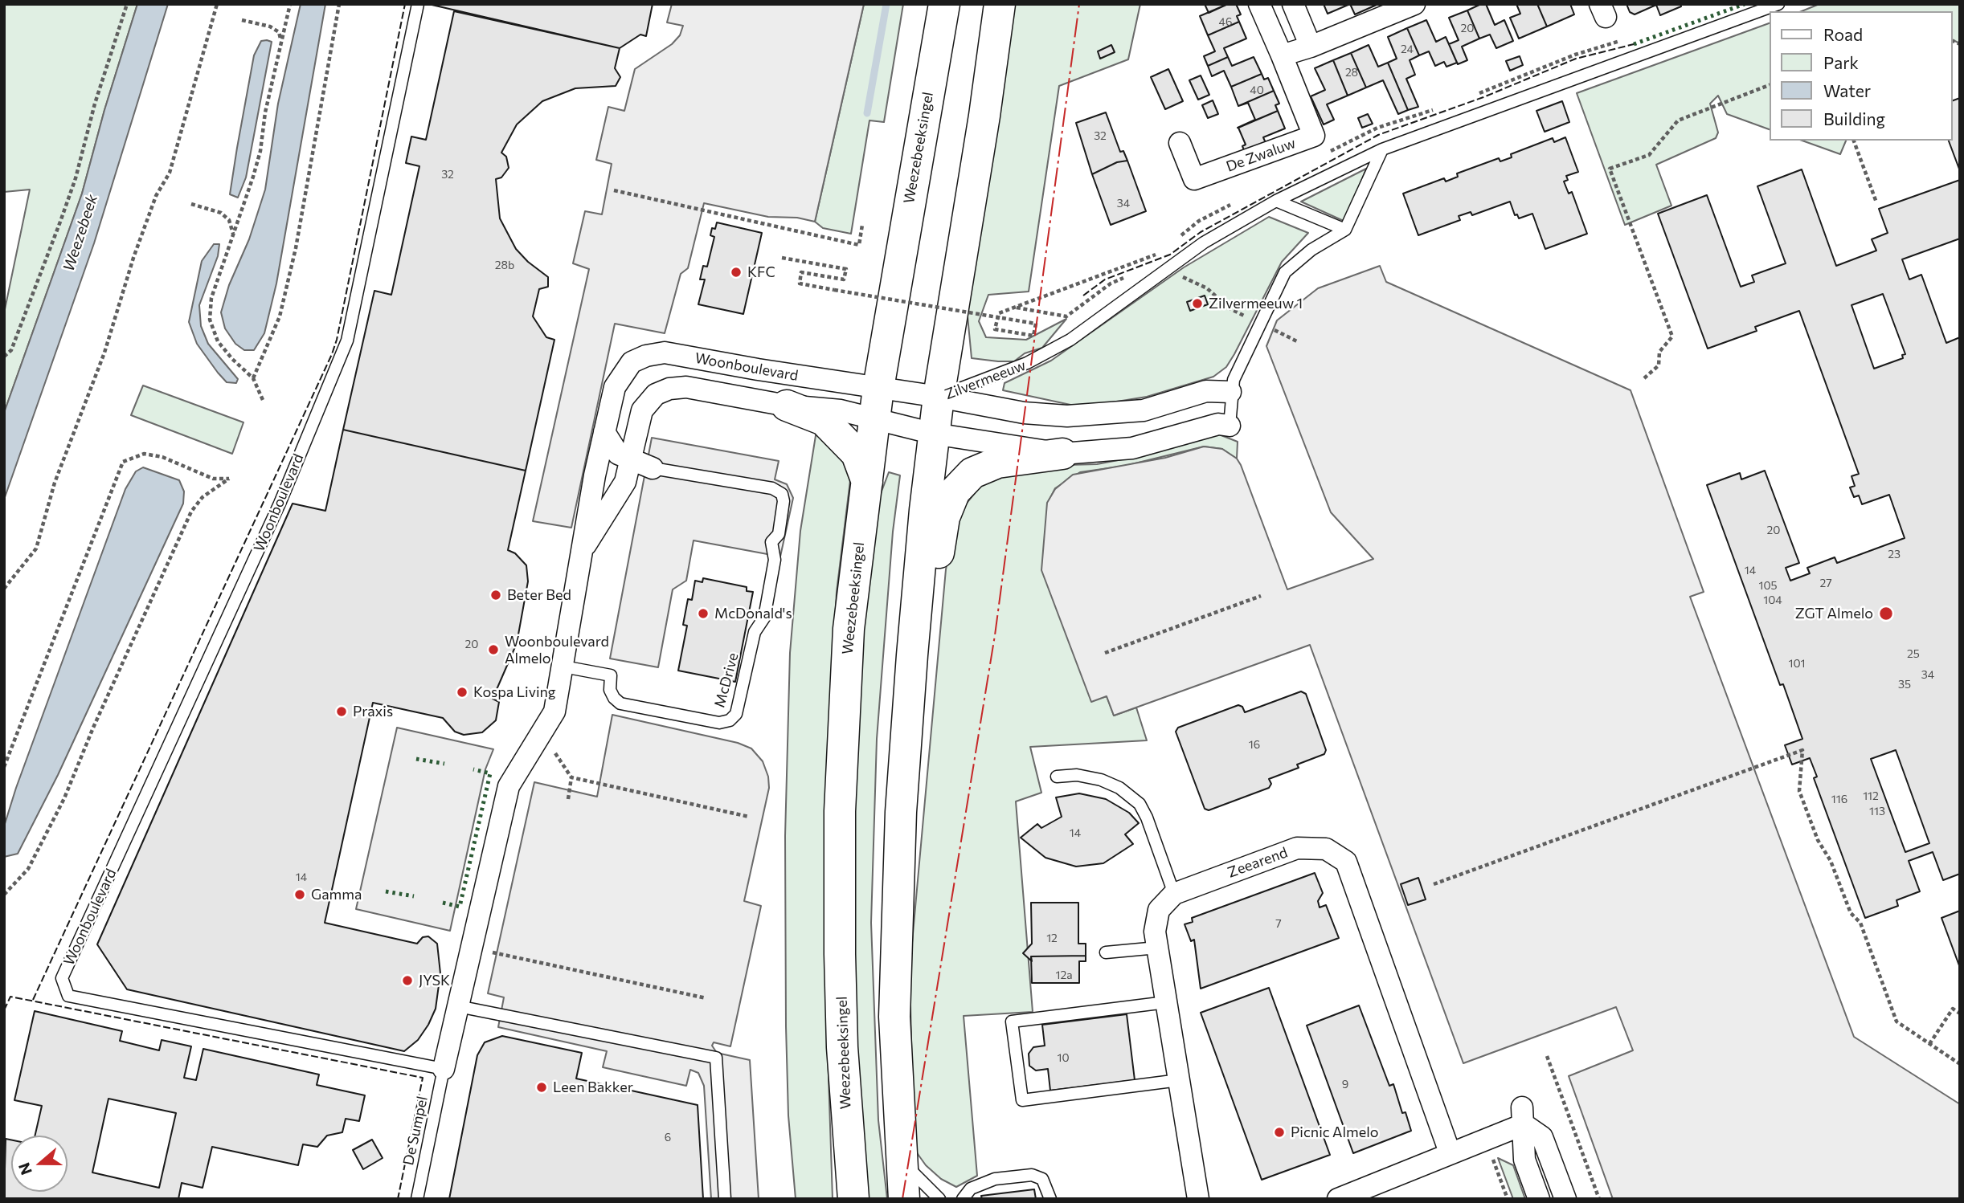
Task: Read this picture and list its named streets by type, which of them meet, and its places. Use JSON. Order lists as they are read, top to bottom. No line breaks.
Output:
{"streets":{"main road":["Weezebeeksingel"],"street":["De Zwaluw","Woonboulevard","Zilvermeeuw","Zeearend"],"lane":["McDrive","De Sumpel"]},"crossings":[["Weezebeeksingel","Woonboulevard"],["Woonboulevard","Zilvermeeuw"],["Woonboulevard","McDrive"],["Woonboulevard","De Sumpel"]],"water":["Weezebeek"],"places":["KFC","Zilvermeeuw 1","Beter Bed","McDonald's","ZGT Almelo","Woonboulevard Almelo","Kospa Living","Praxis","Gamma","JYSK","Leen Bakker","Picnic Almelo"],"house_numbers":["46","20","24","28","40","32","32","34","28b","20","23","14","27","105","104","20","25","101","34","35","16","112","116","113","14","14","7","12","12a","10","9","6"],"legend":["Road","Park","Water","Building"],"north":"left"}
